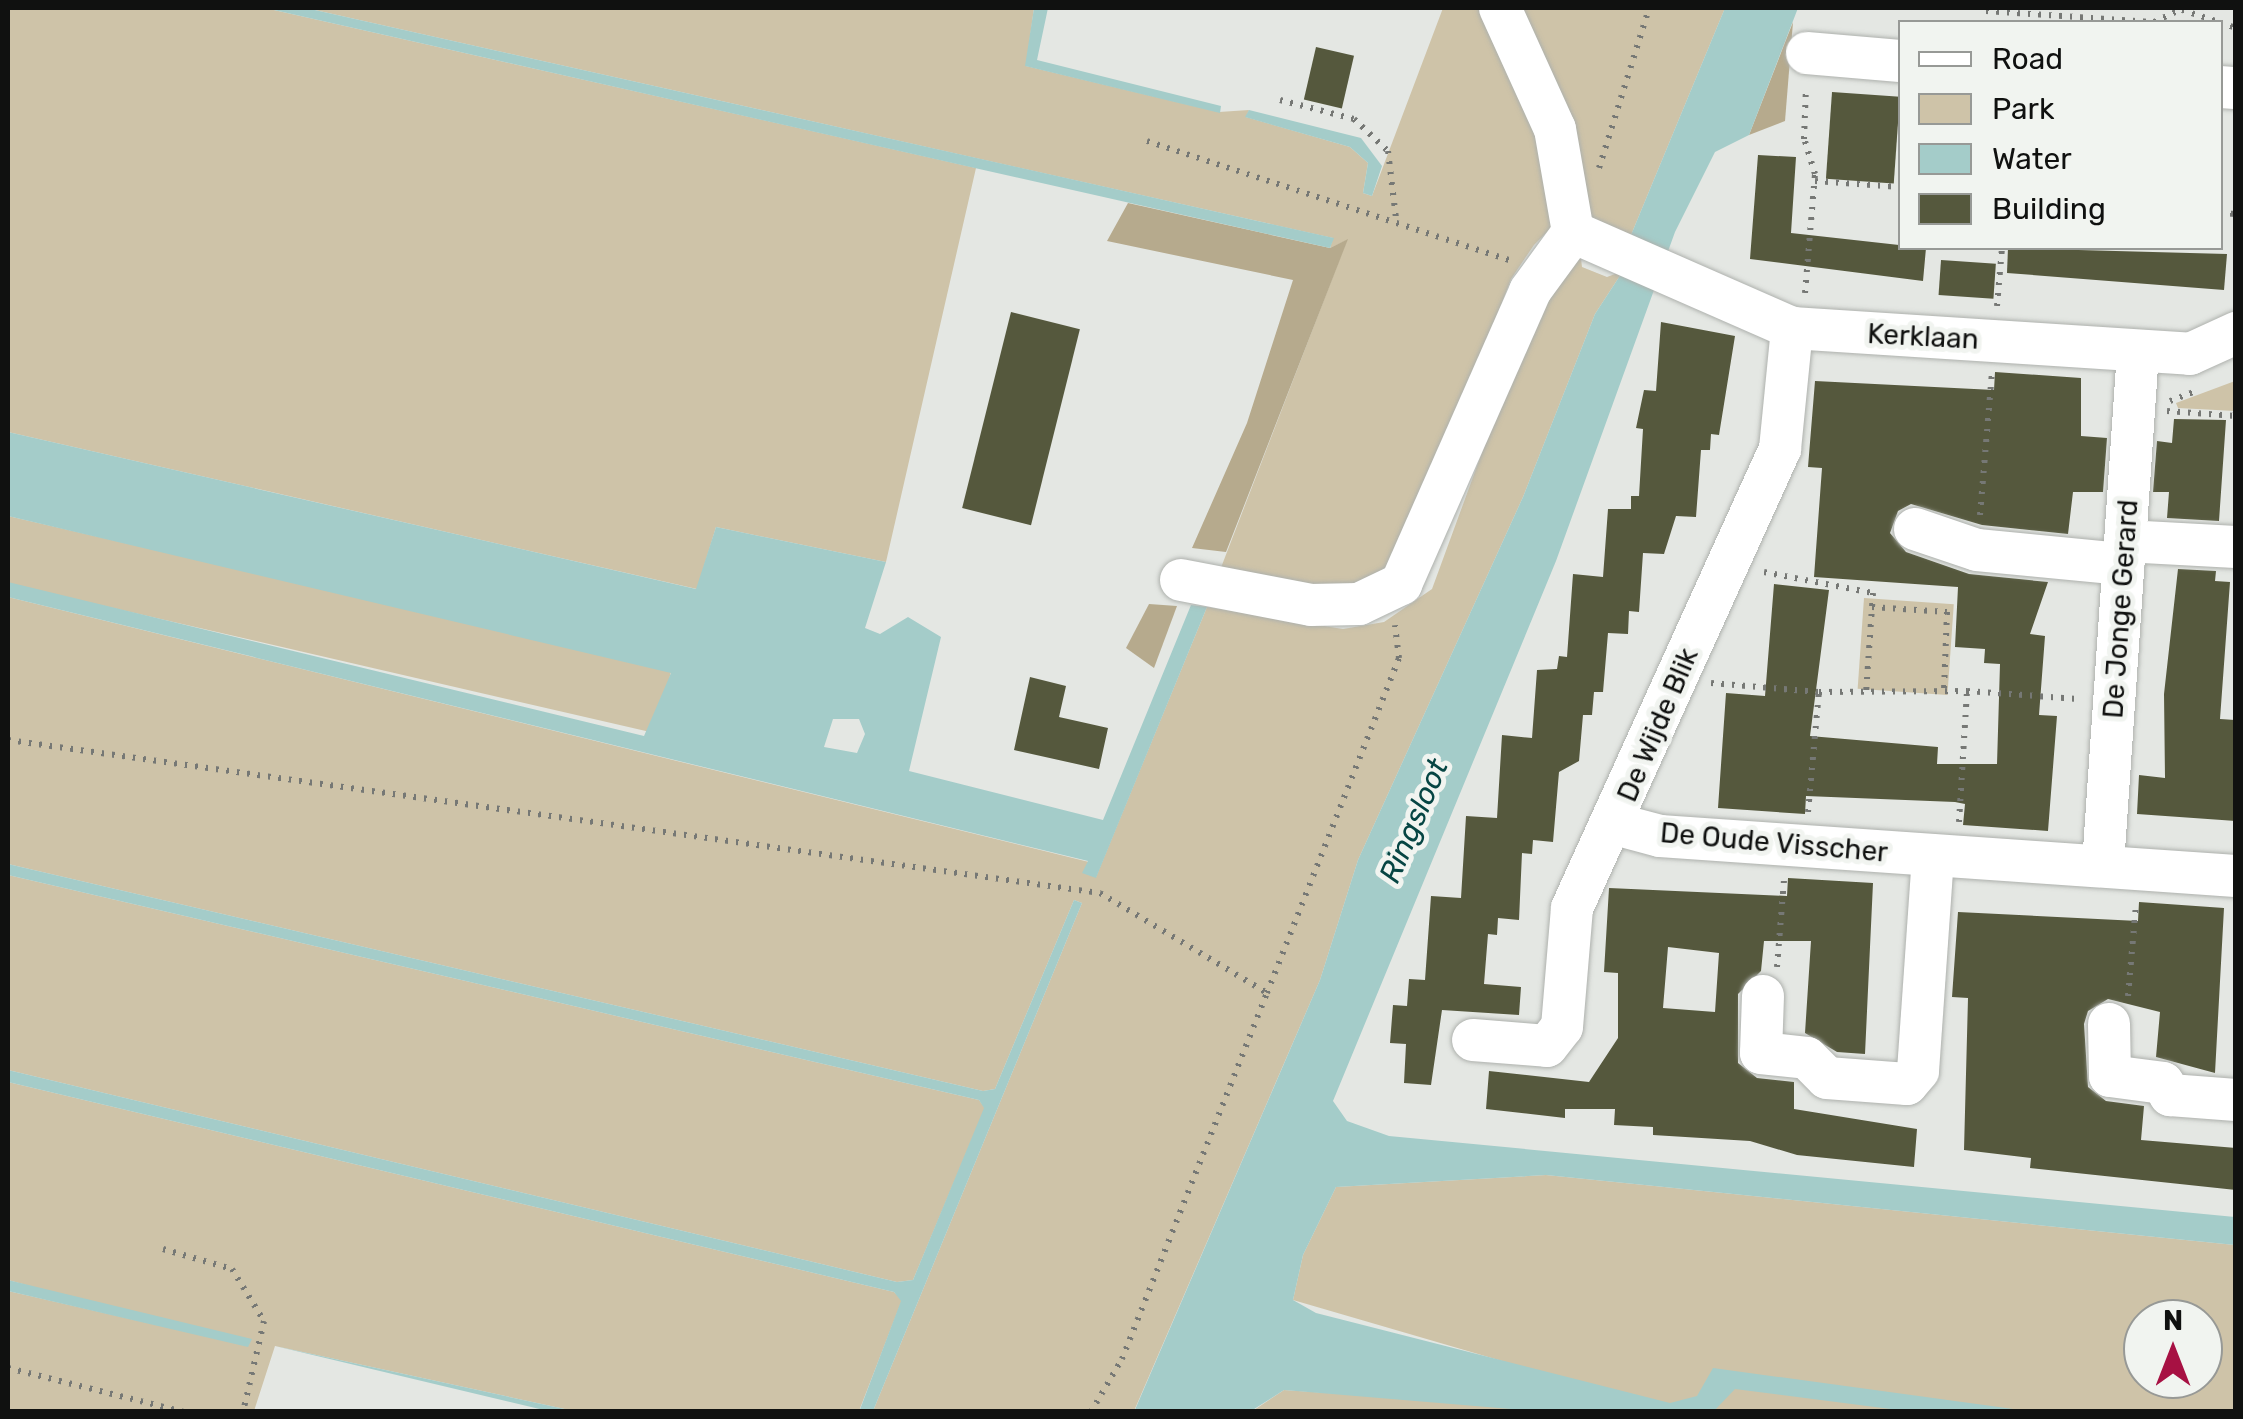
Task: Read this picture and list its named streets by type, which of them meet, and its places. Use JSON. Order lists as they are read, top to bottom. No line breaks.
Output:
{"streets":{"street":["Kerklaan","De Jonge Gerard","De Wijde Blik","De Oude Visscher"]},"crossings":[["Kerklaan","De Jonge Gerard"],["Kerklaan","De Wijde Blik"],["De Jonge Gerard","De Oude Visscher"],["De Wijde Blik","De Oude Visscher"]],"water":["Ringsloot"],"legend":["Road","Park","Water","Building"],"north":"top"}
